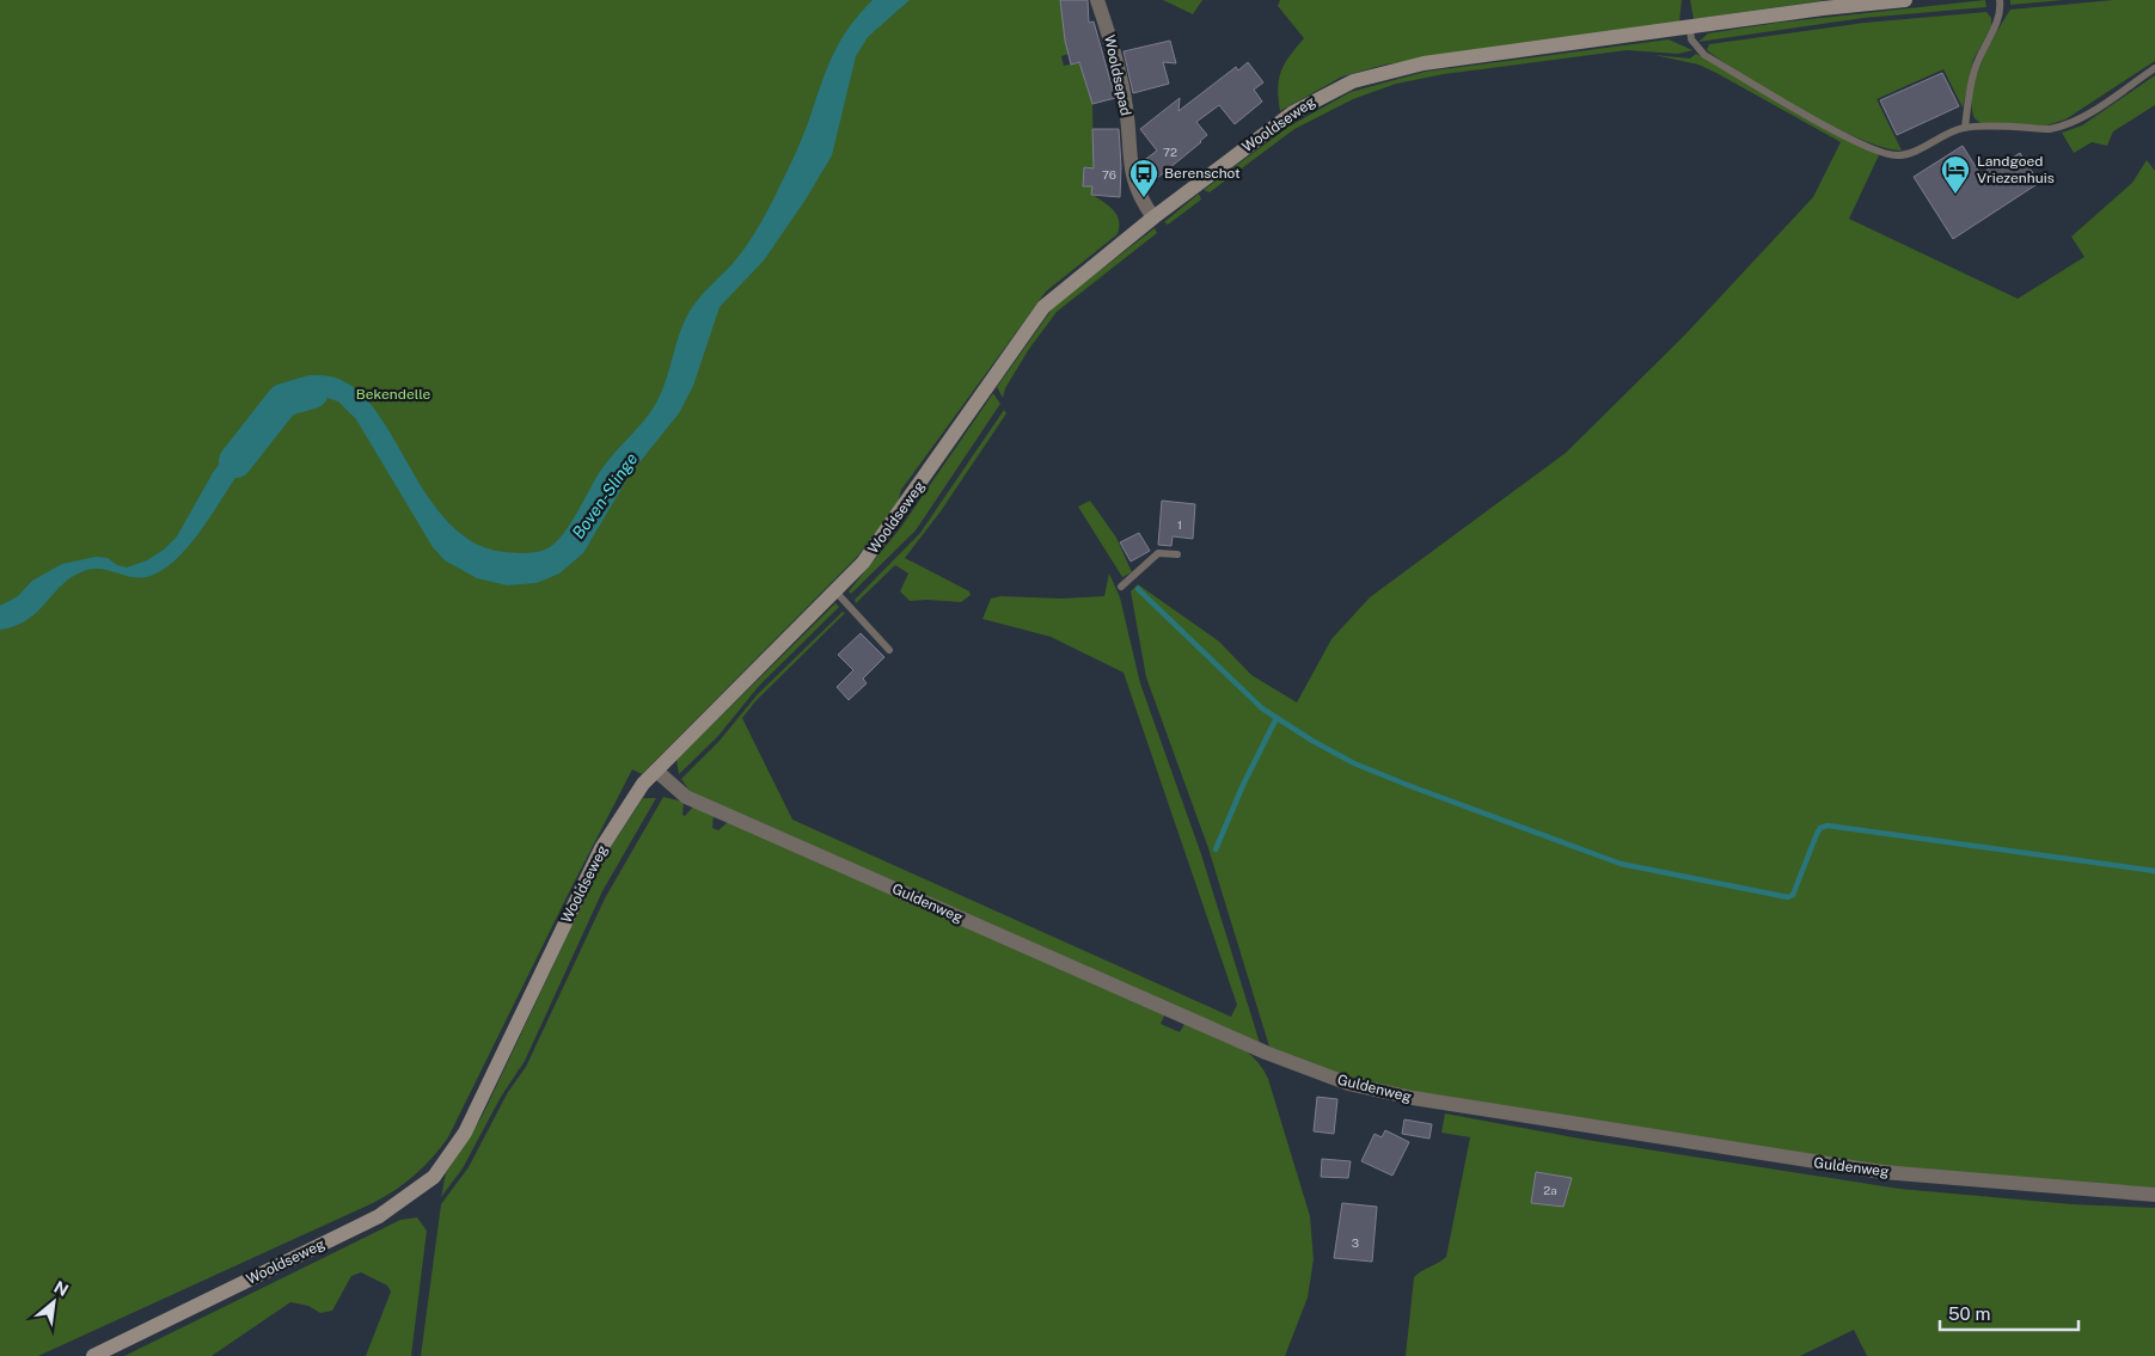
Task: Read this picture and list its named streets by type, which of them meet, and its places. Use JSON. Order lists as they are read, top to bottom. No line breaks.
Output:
{"streets":{"main road":["Wooldseweg"],"street":["Wooldsepad","Guldenweg"]},"crossings":[["Wooldsepad","Wooldseweg"],["Wooldseweg","Guldenweg"]],"water":["Boven-Slinge"],"parks":["Bekendelle"],"places":{"hotel":["Landgoed Vriezenhuis"],"bus stop":["Berenschot"]},"house_numbers":["72","76","1","2a","3"],"scale_bar":"50 m","north":"top right"}
